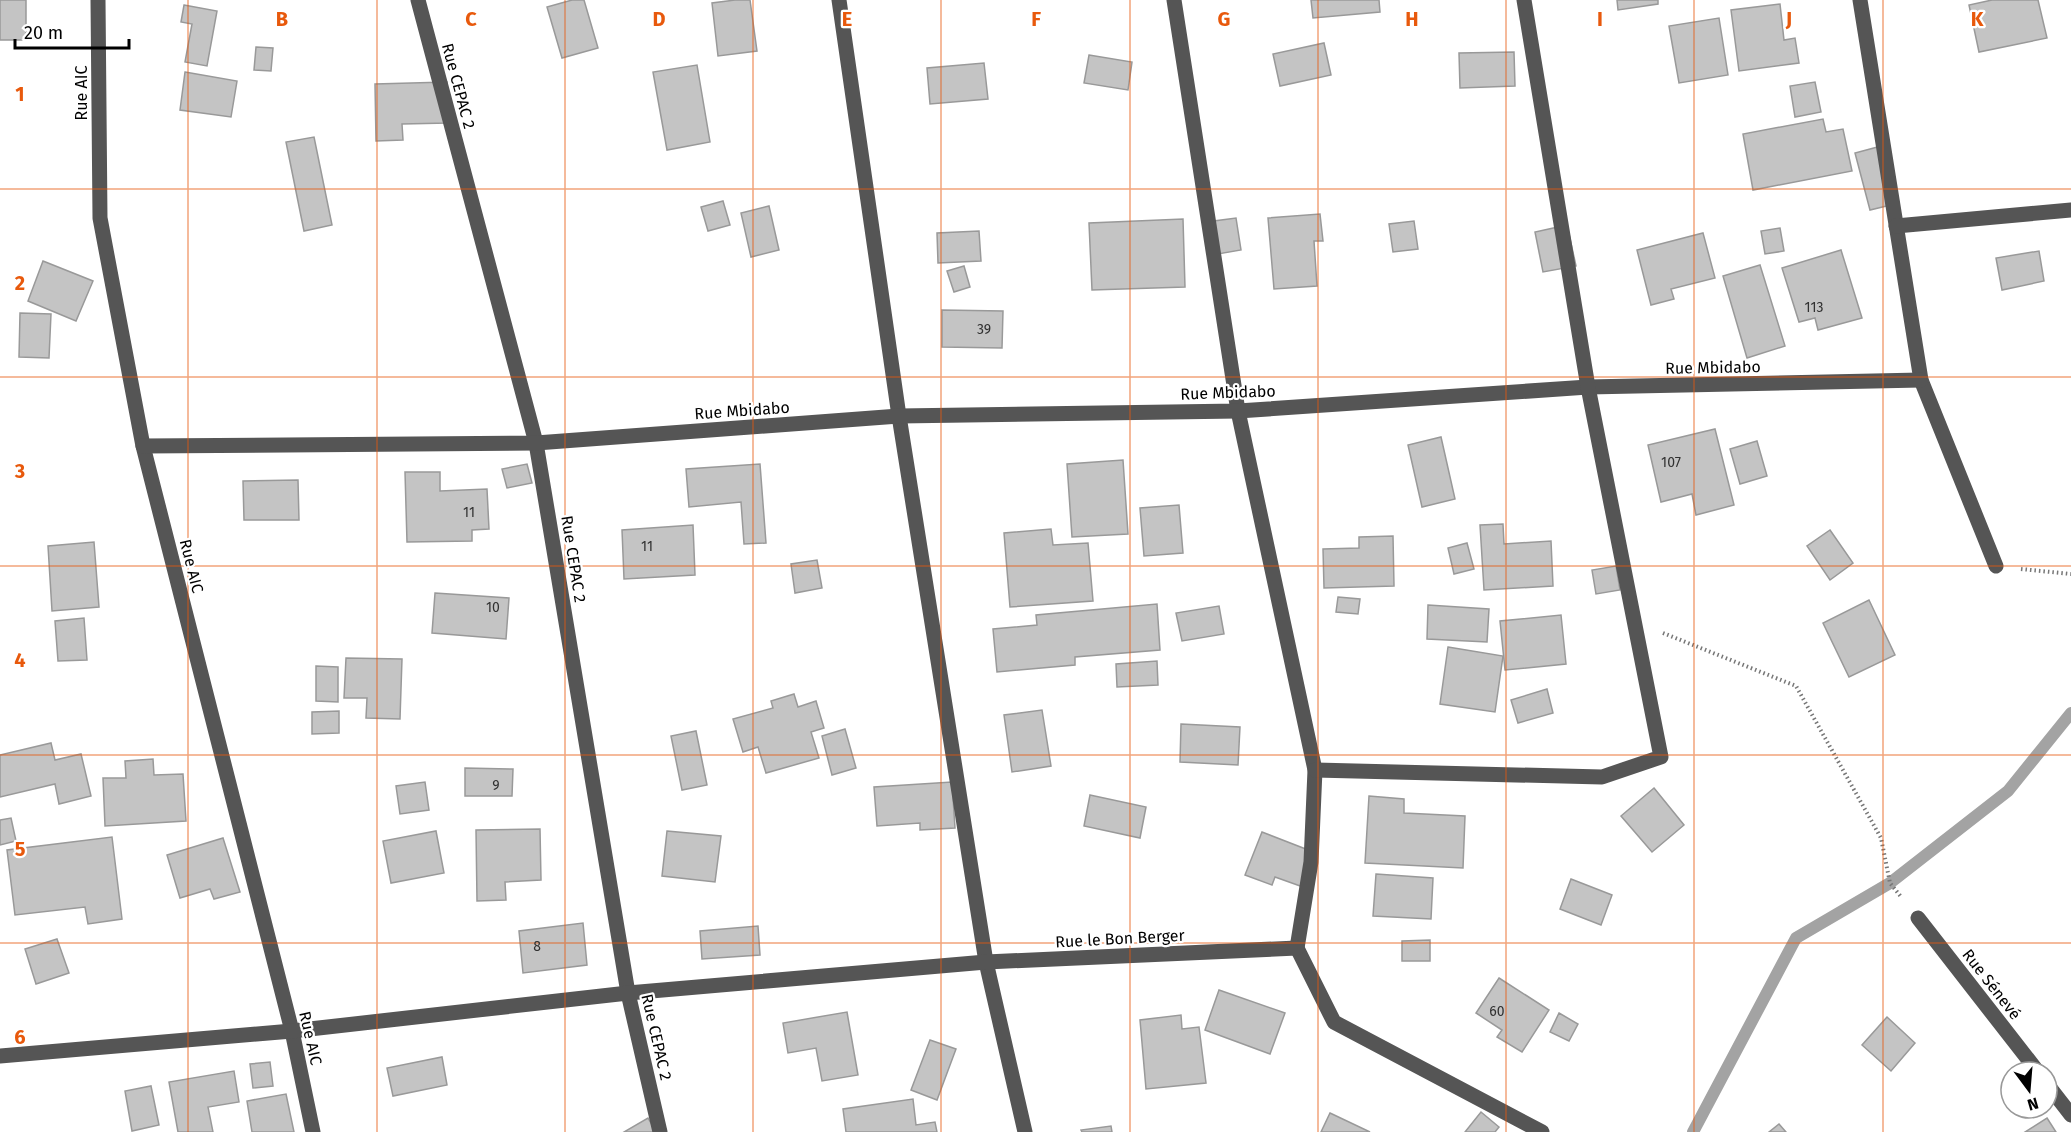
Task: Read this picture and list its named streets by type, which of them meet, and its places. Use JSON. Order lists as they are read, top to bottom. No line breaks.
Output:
{"streets":{"street":["Rue CEPAC 2","Rue AIC","Rue Mbidabo","Rue le Bon Berger","Rue Sénevé"]},"crossings":[["Rue CEPAC 2","Rue Mbidabo"],["Rue CEPAC 2","Rue le Bon Berger"],["Rue AIC","Rue Mbidabo"],["Rue AIC","Rue le Bon Berger"]],"house_numbers":["113","39","107","11","11","10","9","8","60"],"scale_bar":"20 m","north":"bottom","grid":{"columns":["B","C","D","E","F","G","H","I","J","K"],"rows":["1","2","3","4","5","6"]}}
